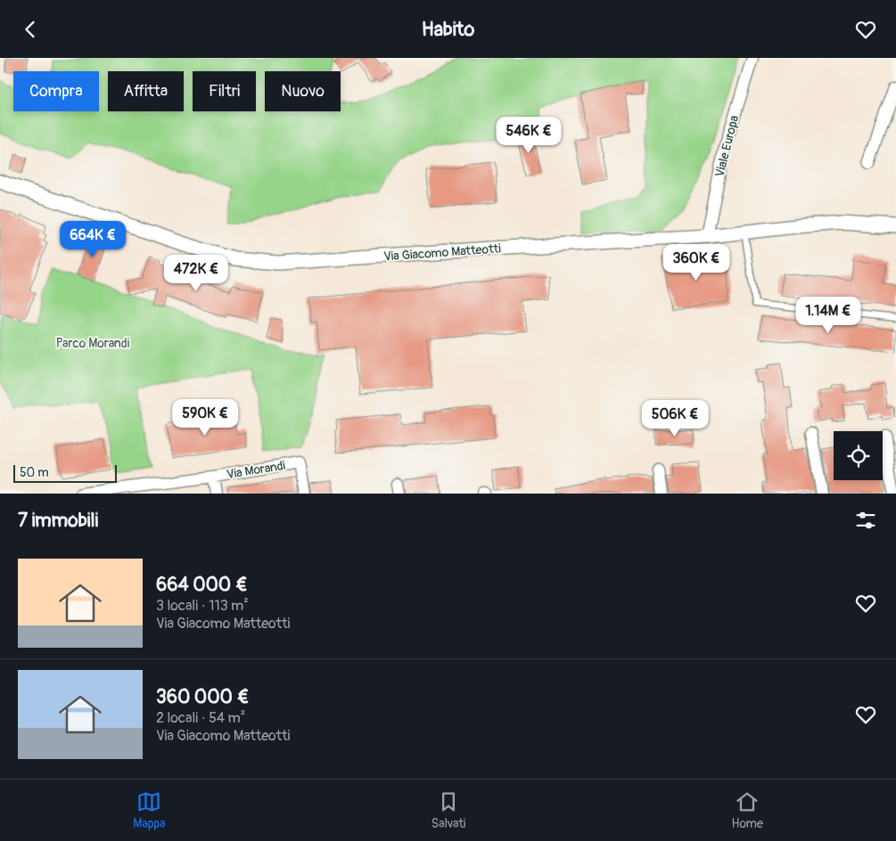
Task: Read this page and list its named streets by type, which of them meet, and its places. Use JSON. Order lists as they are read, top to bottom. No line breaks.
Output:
{"streets":{"street":["Viale Europa","Via Giacomo Matteotti","Via Morandi"]},"crossings":[["Viale Europa","Via Giacomo Matteotti"]],"parks":["Parco Morandi"],"scale_bar":"50 m","page":{"header":"Habito","chip":["Compra","Affitta","Filtri","Nuovo"],"price":["546K €","664K €","360K €","472K €","1.14M €","590K €","506K €"],"scale":"50 m","heading":"7 immobili","list":[{"name":"664 000 €","note":"3 locali · 113 m² · Via Giacomo Matteotti"},{"name":"360 000 €","note":"2 locali · 54 m² · Via Giacomo Matteotti"}],"tabs":["Mappa","Salvati","Home"]}}
